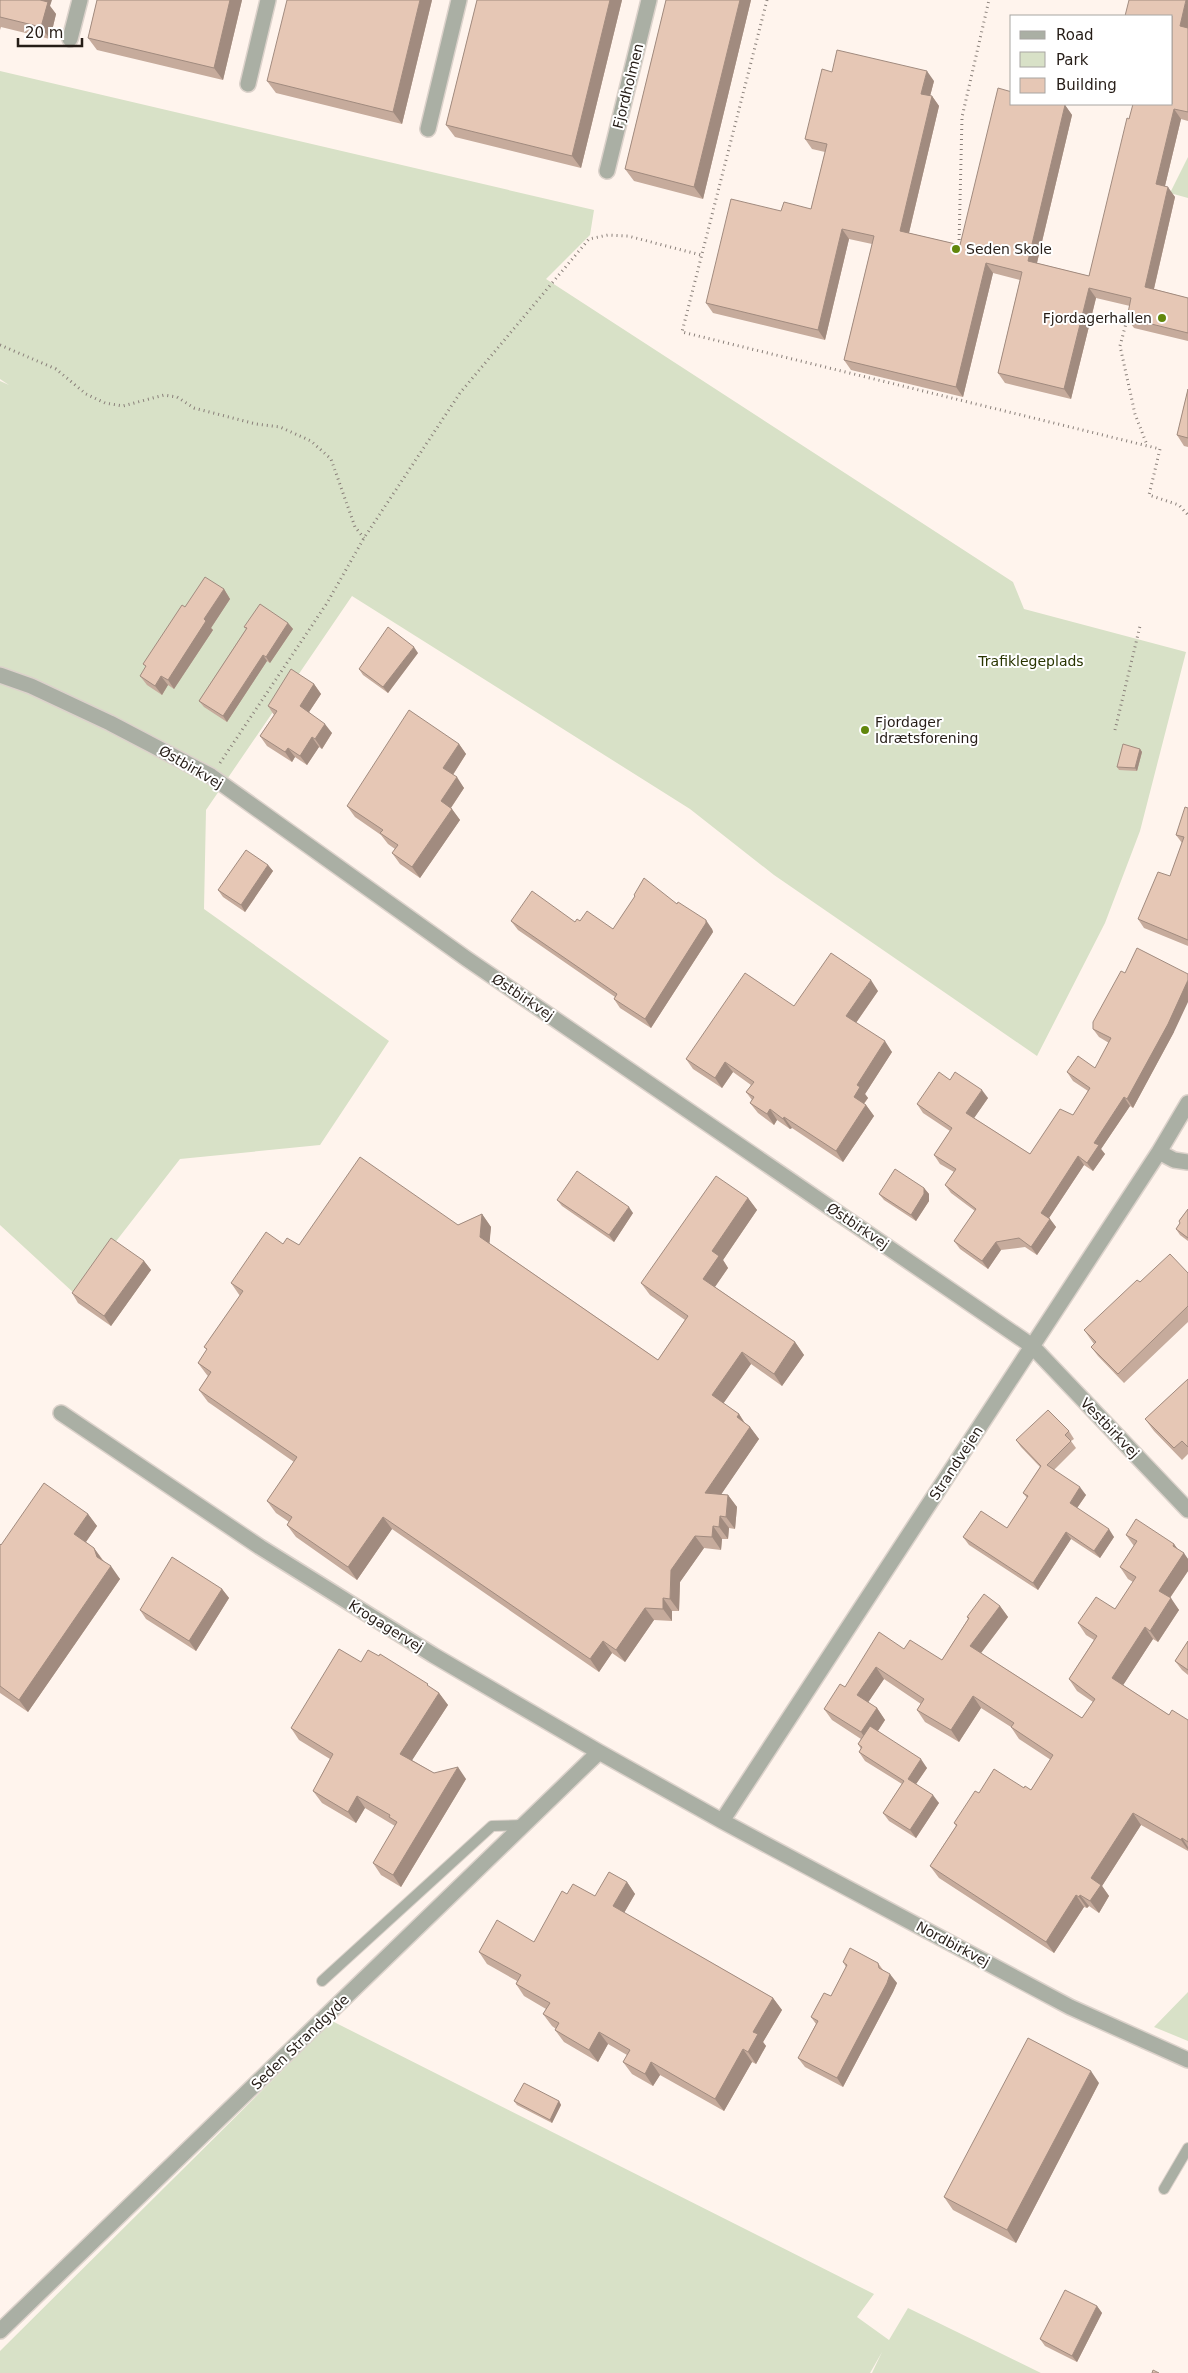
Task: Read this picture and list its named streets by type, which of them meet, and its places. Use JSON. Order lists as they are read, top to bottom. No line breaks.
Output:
{"streets":{"street":["Fjordholmen","Østbirkvej","Vestbirkvej","Strandvejen","Krogagervej","Nordbirkvej","Seden Strandgyde"]},"crossings":[["Østbirkvej","Vestbirkvej"],["Østbirkvej","Strandvejen"],["Vestbirkvej","Strandvejen"],["Strandvejen","Krogagervej"],["Strandvejen","Nordbirkvej"],["Krogagervej","Nordbirkvej"],["Krogagervej","Seden Strandgyde"]],"parks":["Trafiklegeplads"],"places":["Seden Skole","Fjordagerhallen","Fjordager Idrætsforening"],"legend":["Road","Park","Building"],"scale_bar":"20 m"}
